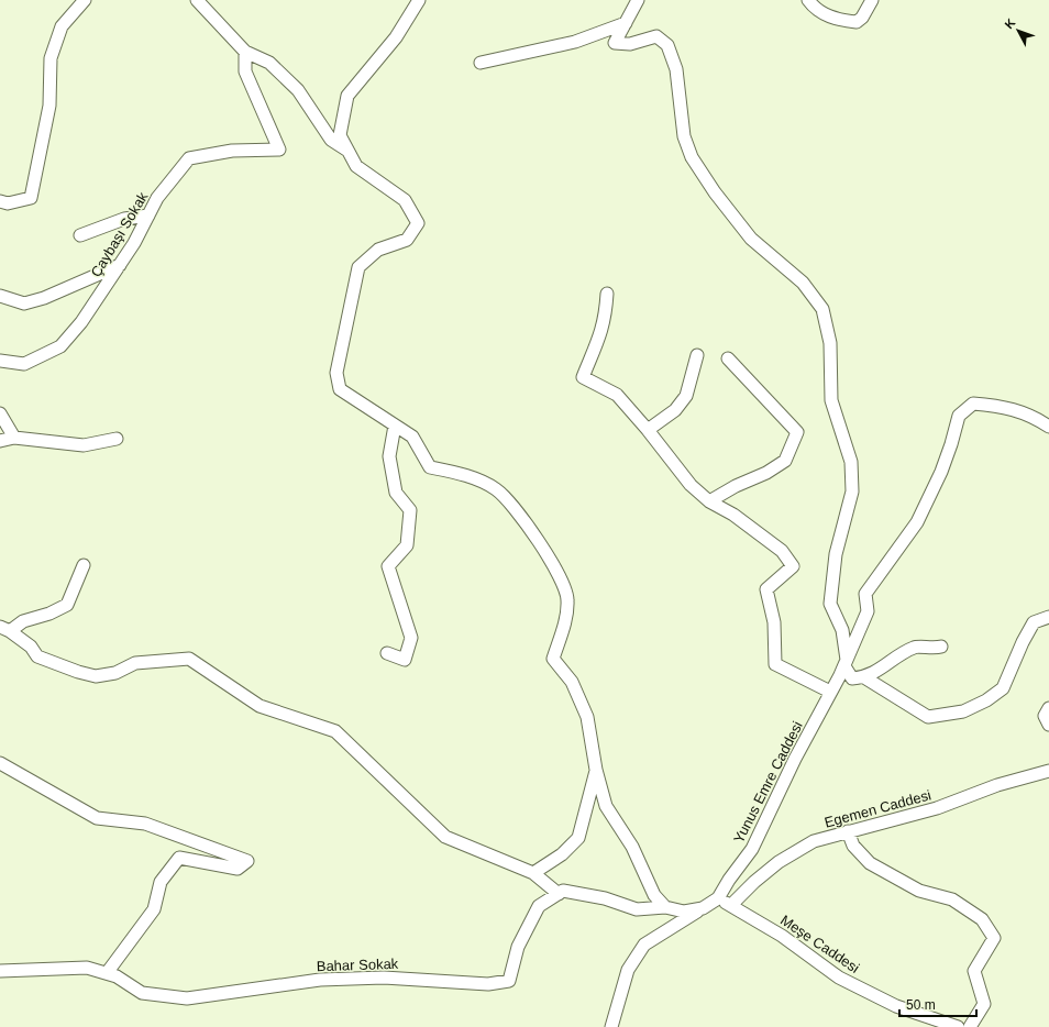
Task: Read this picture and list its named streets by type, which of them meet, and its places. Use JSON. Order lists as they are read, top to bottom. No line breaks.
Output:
{"streets":{"street":["Çaybaşı Sokak","Yunus Emre Caddesi","Egemen Caddesi","Meşe Caddesi","Bahar Sokak"]},"crossings":[["Yunus Emre Caddesi","Meşe Caddesi"],["Egemen Caddesi","Meşe Caddesi"]],"scale_bar":"50 m","north":"top left"}
